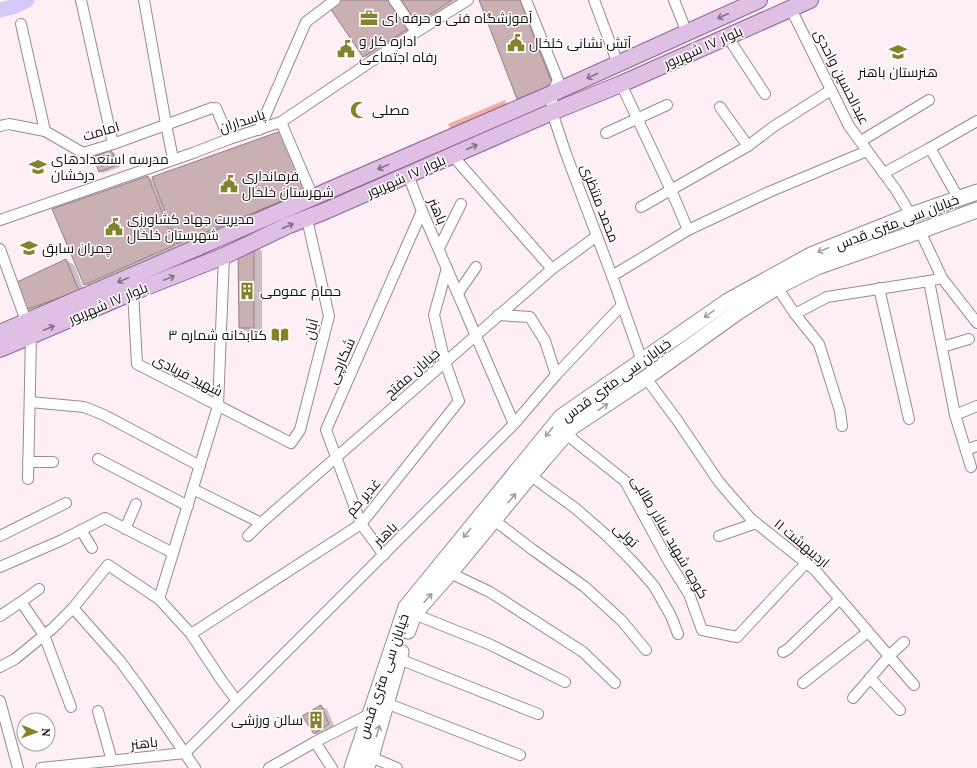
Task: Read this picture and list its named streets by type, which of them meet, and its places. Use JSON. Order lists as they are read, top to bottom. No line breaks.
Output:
{"streets":{"main road":["بلوار ١٧ شهریور","خیابان سی متری قدس"],"street":["عبدالحسین واحدی","پاسداران","امامت","محمد منتظری","باهنر","آبان","شکارچی","خیابان مفتح","شهید فریادی","غدیر خم","تولی","کوچه شهید سالار طالبی","۱۱ اردیبهشت"]},"crossings":[["بلوار ١٧ شهریور","عبدالحسین واحدی"],["بلوار ١٧ شهریور","محمد منتظری"],["بلوار ١٧ شهریور","باهنر"],["بلوار ١٧ شهریور","آبان"],["بلوار ١٧ شهریور","شهید فریادی"],["عبدالحسین واحدی","خیابان سی متری قدس"],["پاسداران","امامت"],["محمد منتظری","خیابان سی متری قدس"],["محمد منتظری","خیابان مفتح"],["باهنر","شکارچی"],["باهنر","خیابان مفتح"],["خیابان سی متری قدس","تولی"],["خیابان سی متری قدس","کوچه شهید سالار طالبی"],["خیابان سی متری قدس","۱۱ اردیبهشت"],["آبان","شهید فریادی"],["شکارچی","خیابان مفتح"],["شکارچی","غدیر خم"],["خیابان مفتح","غدیر خم"],["کوچه شهید سالار طالبی","۱۱ اردیبهشت"]],"places":{"office":["آموزشگاه فنی و حرفه ای"],"public building":["آتش نشانی خلخال","اداره کار و رفاه اجتماعی","فرمانداری شهرستان خلخال","مدیریت جهاد کشاورزی شهرستان خلخال"],"school or university":["هنرستان باهنر","مدرسه استعدادهای درخشان","چمران سابق"],"mosque":["مصلی"],"building":["حمام عمومی","سالن ورزشی"],"library":["کتابخانه شماره ۳"]},"north":"right"}
